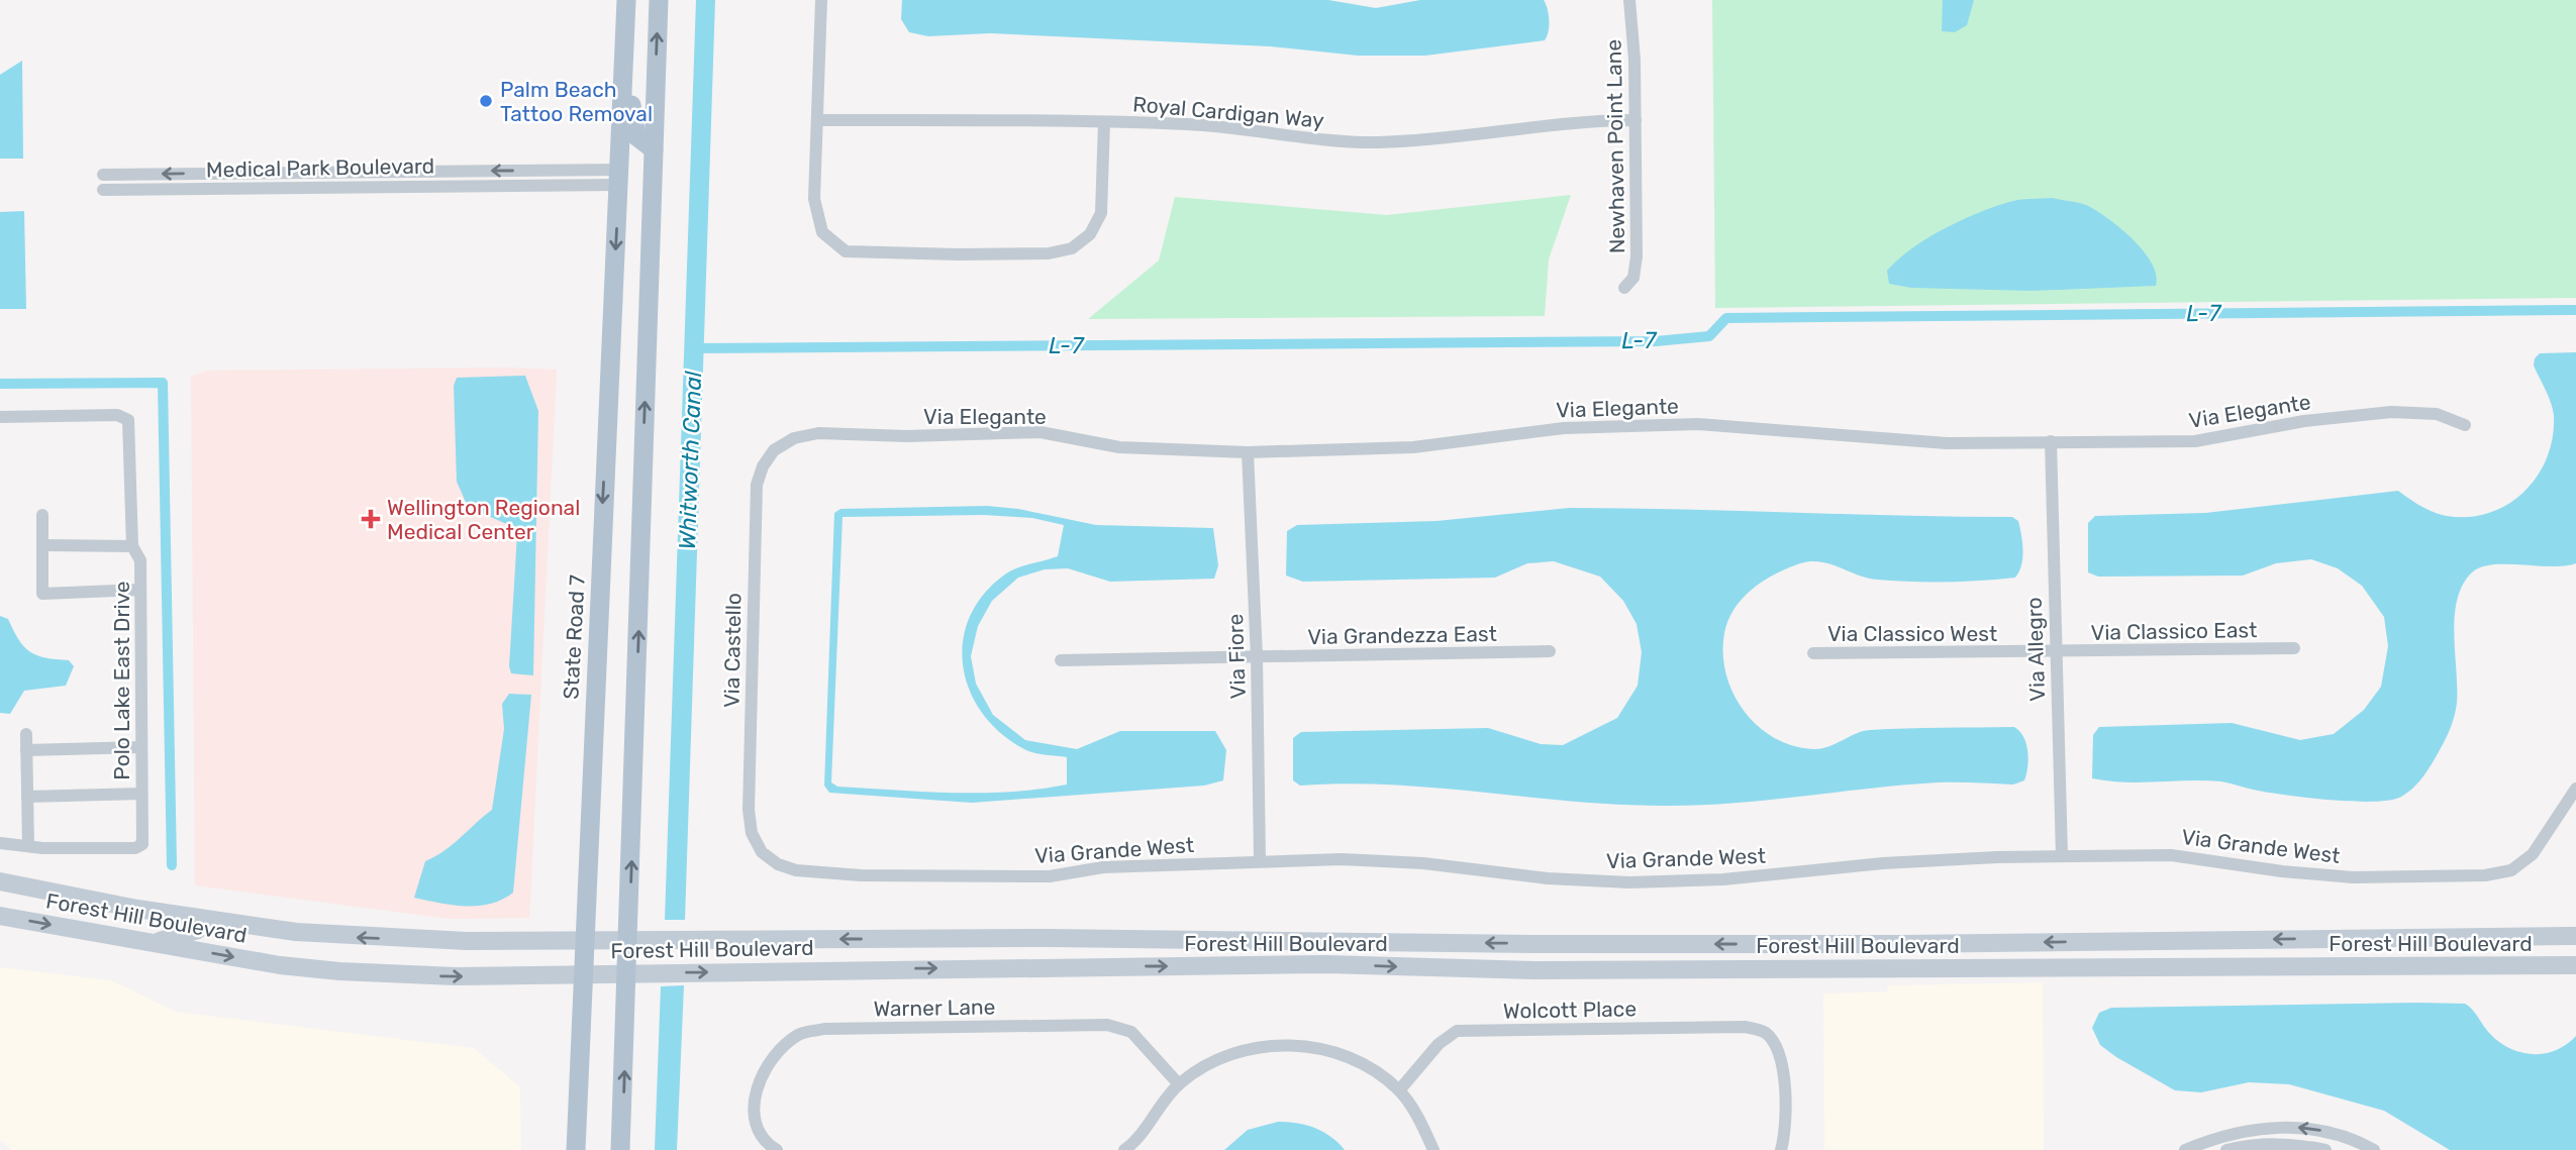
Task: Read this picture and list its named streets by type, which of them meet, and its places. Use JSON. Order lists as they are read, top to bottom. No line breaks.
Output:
{"streets":{"main road":["State Road 7","Forest Hill Boulevard"],"street":["Royal Cardigan Way","Newhaven Point Lane","Medical Park Boulevard","Via Elegante","Via Classico East","Via Classico West","Via Grandezza East","Via Allegro","Via Castello","Via Fiore","Polo Lake East Drive","Via Grande West","Warner Lane","Wolcott Place"]},"crossings":[["Royal Cardigan Way","Newhaven Point Lane"],["Medical Park Boulevard","State Road 7"],["Via Elegante","Via Allegro"],["Via Elegante","Via Castello"],["Via Elegante","Via Fiore"],["Via Classico East","Via Classico West"],["Via Classico East","Via Allegro"],["Via Classico West","Via Allegro"],["Via Grandezza East","Via Fiore"],["State Road 7","Forest Hill Boulevard"],["Via Allegro","Via Grande West"],["Via Castello","Via Grande West"],["Via Fiore","Via Grande West"]],"water":["L-7","Whitworth Canal"],"places":{"other":["Palm Beach Tattoo Removal"],"health":["Wellington Regional Medical Center"]}}
